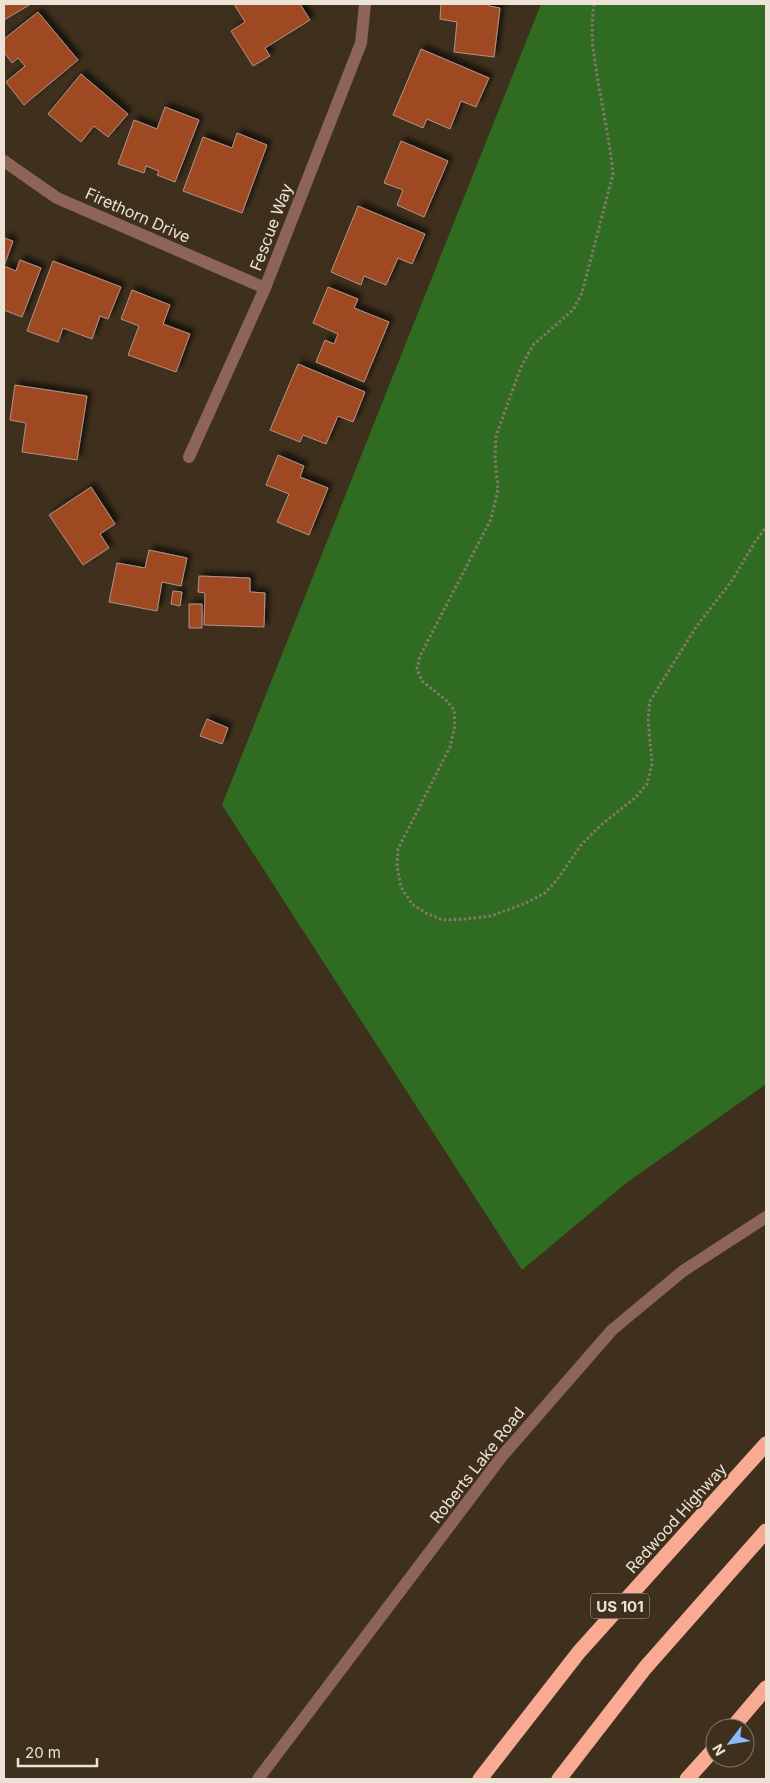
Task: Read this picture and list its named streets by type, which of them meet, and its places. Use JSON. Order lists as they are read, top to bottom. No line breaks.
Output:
{"streets":{"highway":["Redwood Highway","US 101"],"street":["Firethorn Drive","Fescue Way","Roberts Lake Road"]},"crossings":[["Firethorn Drive","Fescue Way"]],"scale_bar":"20 m","north":"bottom left"}
